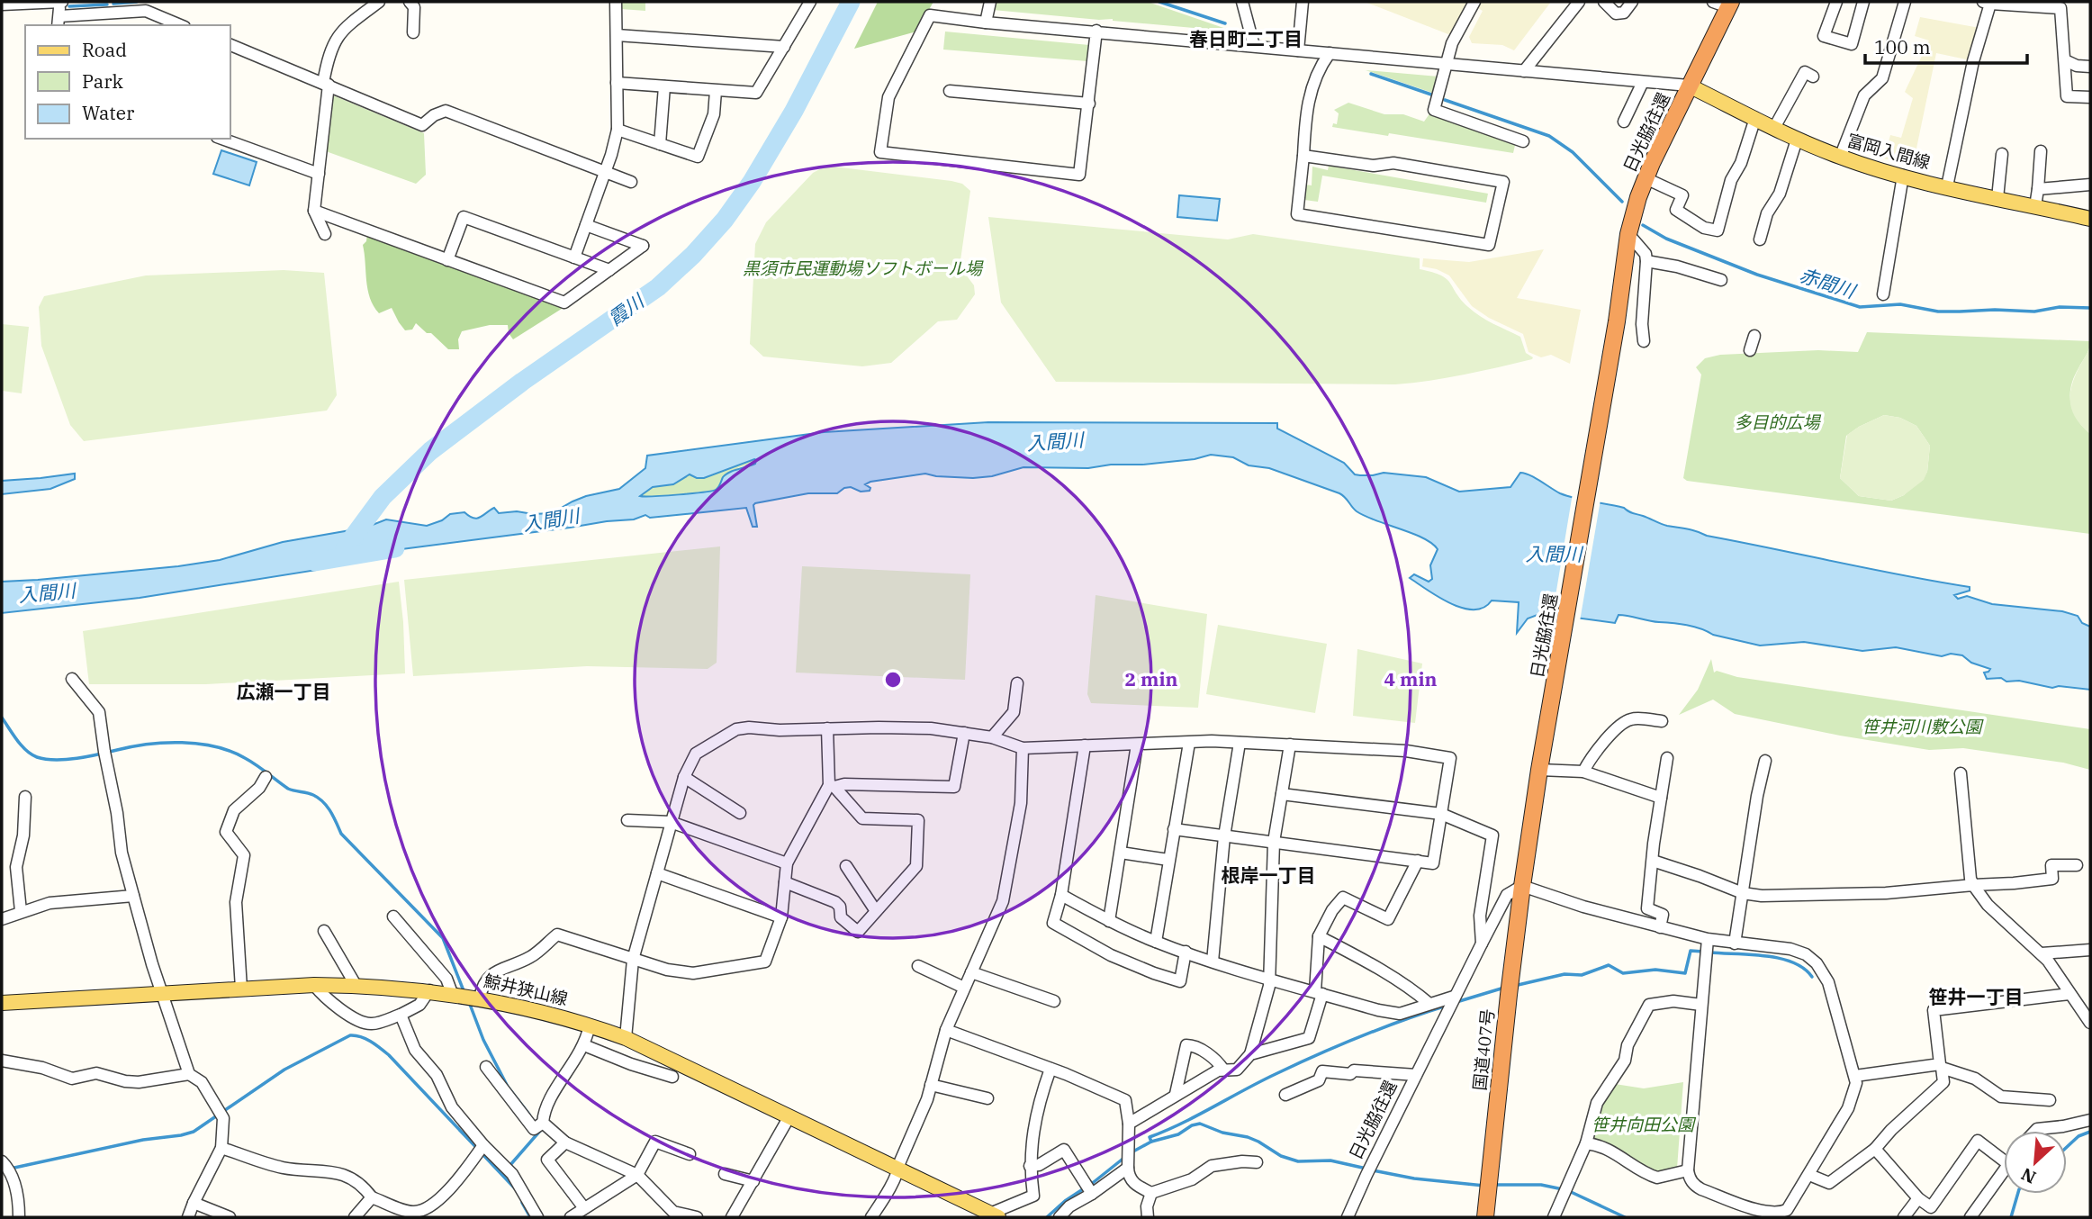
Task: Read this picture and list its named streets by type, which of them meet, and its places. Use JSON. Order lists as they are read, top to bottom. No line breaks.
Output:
{"streets":{"highway":["日光脇往還","国道407号"],"main road":["富岡入間線","鯨井狭山線"]},"crossings":[["日光脇往還","富岡入間線"],["日光脇往還","国道407号"]],"districts":["春日町二丁目","広瀬一丁目","根岸一丁目","笹井一丁目"],"water":["赤間川","霞川","入間川"],"parks":["黒須市民運動場ソフトボール場","多目的広場","笹井河川敷公園","笹井向田公園"],"legend":["Road","Park","Water"],"scale_bar":"100 m","north":"bottom left","rings":["2 min","4 min"]}
